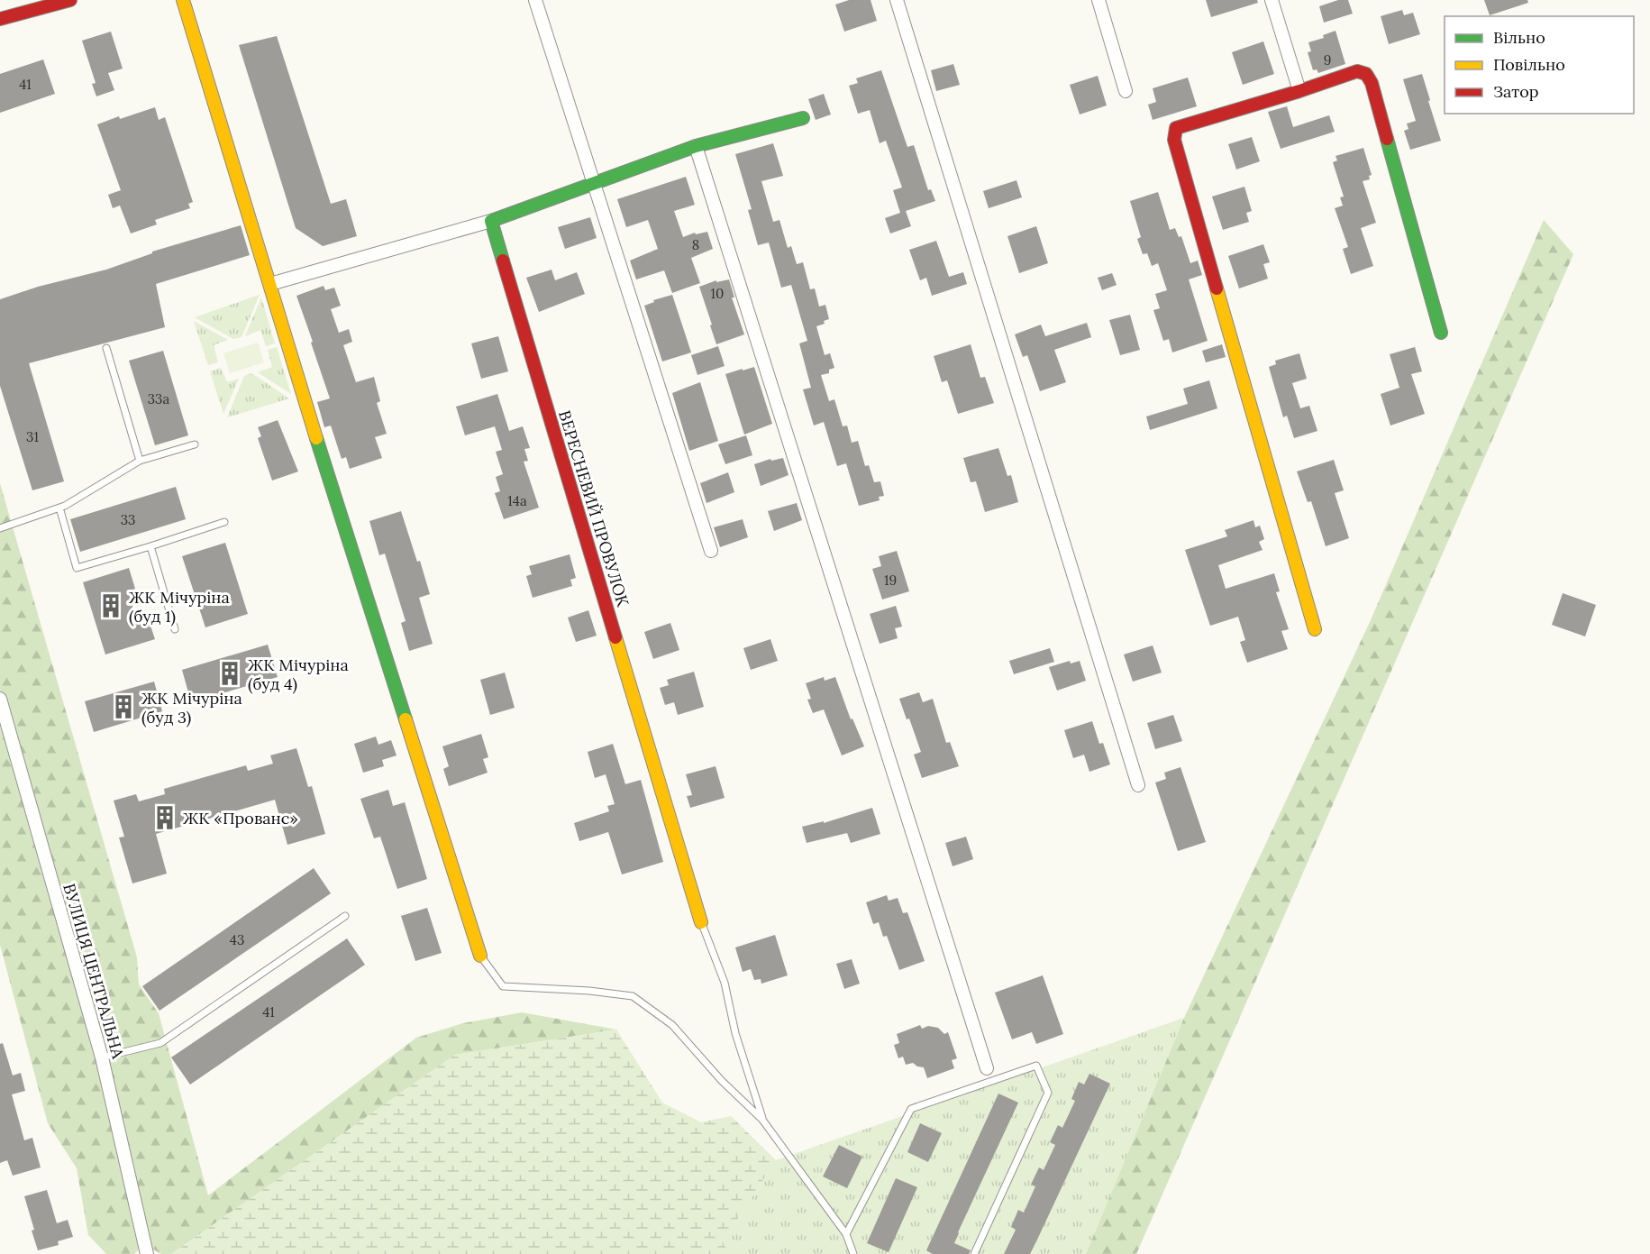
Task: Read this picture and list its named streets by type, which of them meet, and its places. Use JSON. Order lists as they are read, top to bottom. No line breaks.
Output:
{"streets":{"street":["ВЕРЕСНЕВИЙ ПРОВУЛОК","ВУЛИЦЯ ЦЕНТРАЛЬНА"]},"places":{"building":["ЖК Мічуріна (буд 1)","ЖК Мічуріна (буд 4)","ЖК Мічуріна (буд 3)","ЖК «Прованс»"]},"house_numbers":["9","41","8","10","33а","31","14а","33","19","43","41"],"legend":["Вільно","Повільно","Затор"]}
